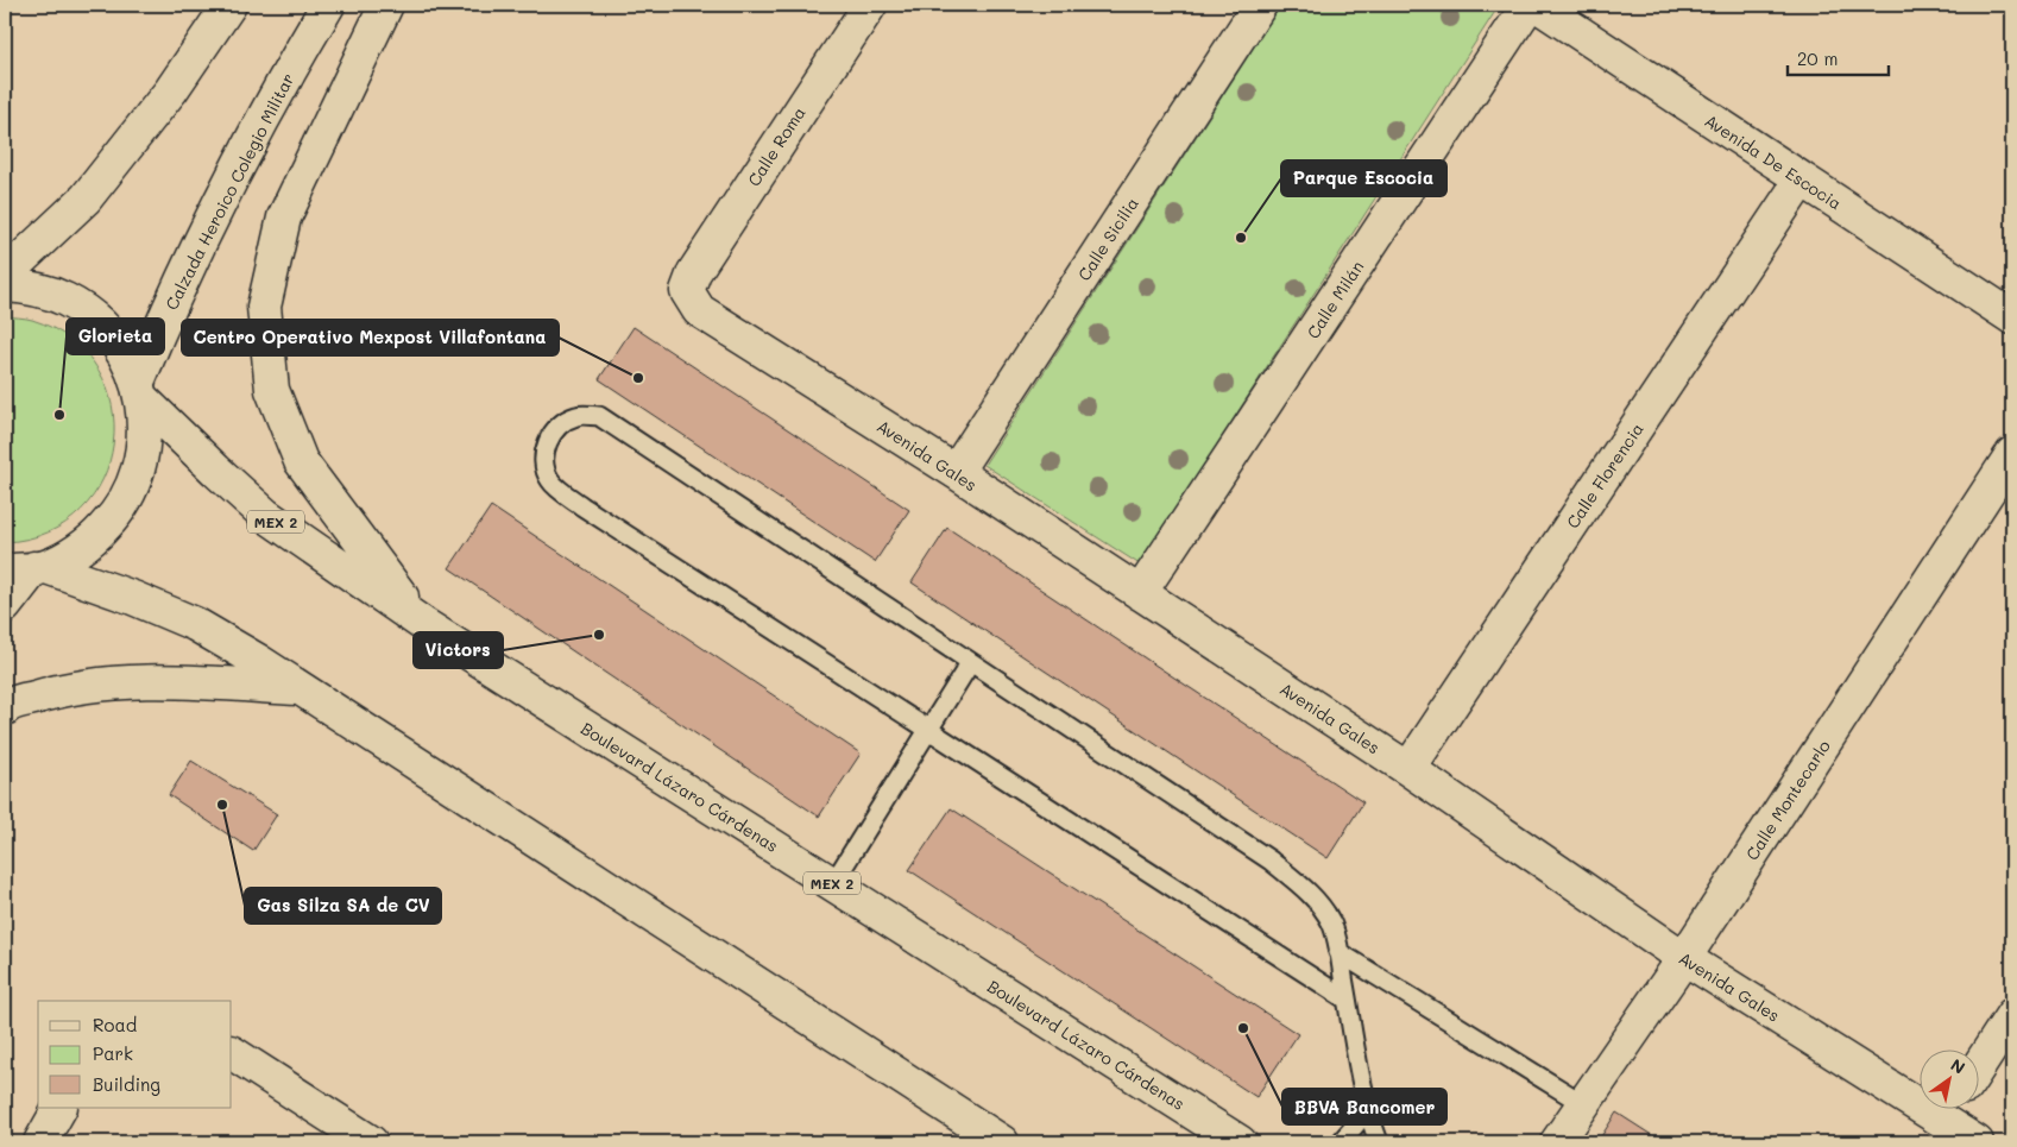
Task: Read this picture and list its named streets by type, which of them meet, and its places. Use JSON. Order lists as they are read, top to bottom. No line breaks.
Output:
{"streets":{"street":["Calle Roma","Avenida De Escocia","Calzada Heroico Colegio Militar","Calle Sicilia","Calle Milán","Avenida Gales","Calle Florencia","MEX 2","Boulevard Lázaro Cárdenas","Calle Montecarlo"]},"crossings":[["Calle Roma","Avenida Gales"],["Avenida De Escocia","Calle Florencia"],["Calzada Heroico Colegio Militar","MEX 2"],["Calzada Heroico Colegio Militar","Boulevard Lázaro Cárdenas"],["Calle Sicilia","Avenida Gales"],["Calle Milán","Avenida Gales"],["Avenida Gales","Calle Florencia"],["Avenida Gales","Calle Montecarlo"],["MEX 2","Boulevard Lázaro Cárdenas"]],"places":["Parque Escocia","Centro Operativo Mexpost Villafontana","Glorieta","Victors","Gas Silza SA de CV","BBVA Bancomer"],"legend":["Road","Park","Building"],"scale_bar":"20 m","north":"top right"}
